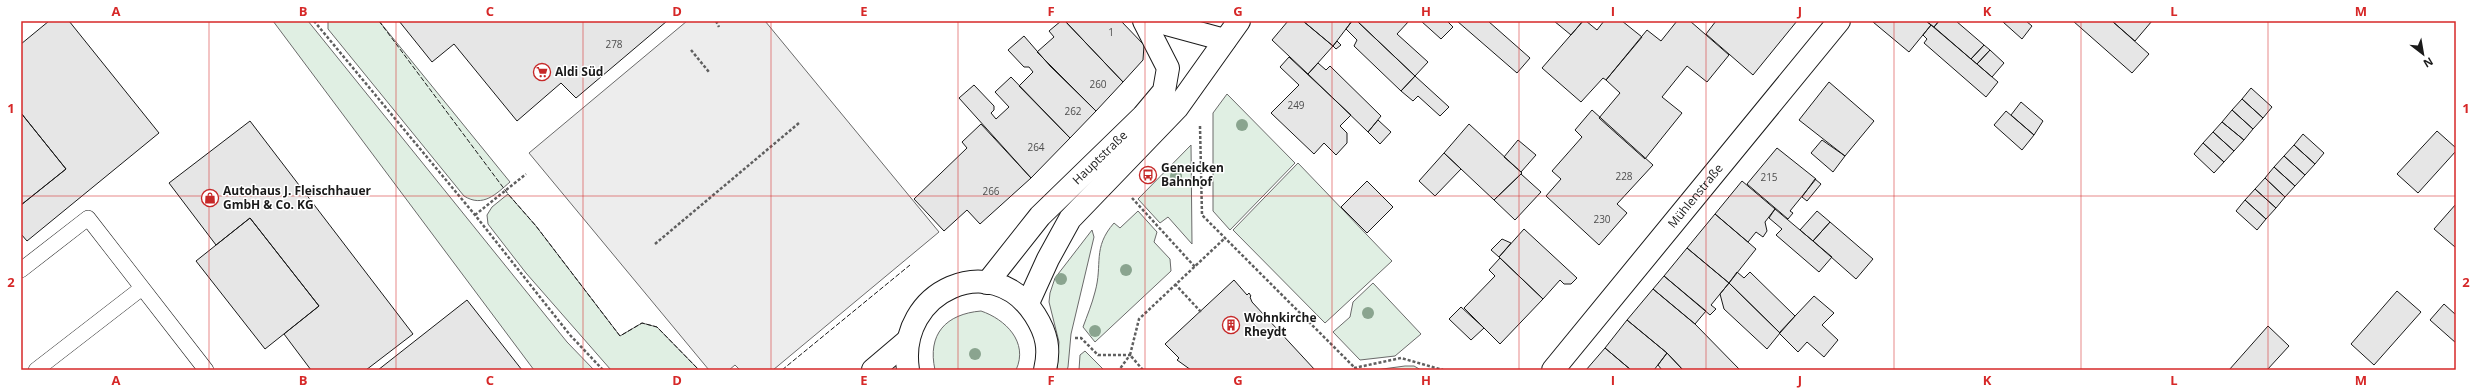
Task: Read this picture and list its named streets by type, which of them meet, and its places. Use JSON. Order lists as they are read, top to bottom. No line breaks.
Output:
{"streets":{"street":["Hauptstraße","Mühlenstraße"]},"places":{"supermarket":["Aldi Süd"],"bus stop":["Geneicken Bahnhof"],"shop":["Autohaus J. Fleischhauer GmbH & Co. KG"],"building":["Wohnkirche Rheydt"]},"house_numbers":["1","278","260","249","262","264","228","215","266","230"],"north":"bottom right","grid":{"columns":["A","B","C","D","E","F","G","H","I","J","K","L","M"],"rows":["1","2"]}}
